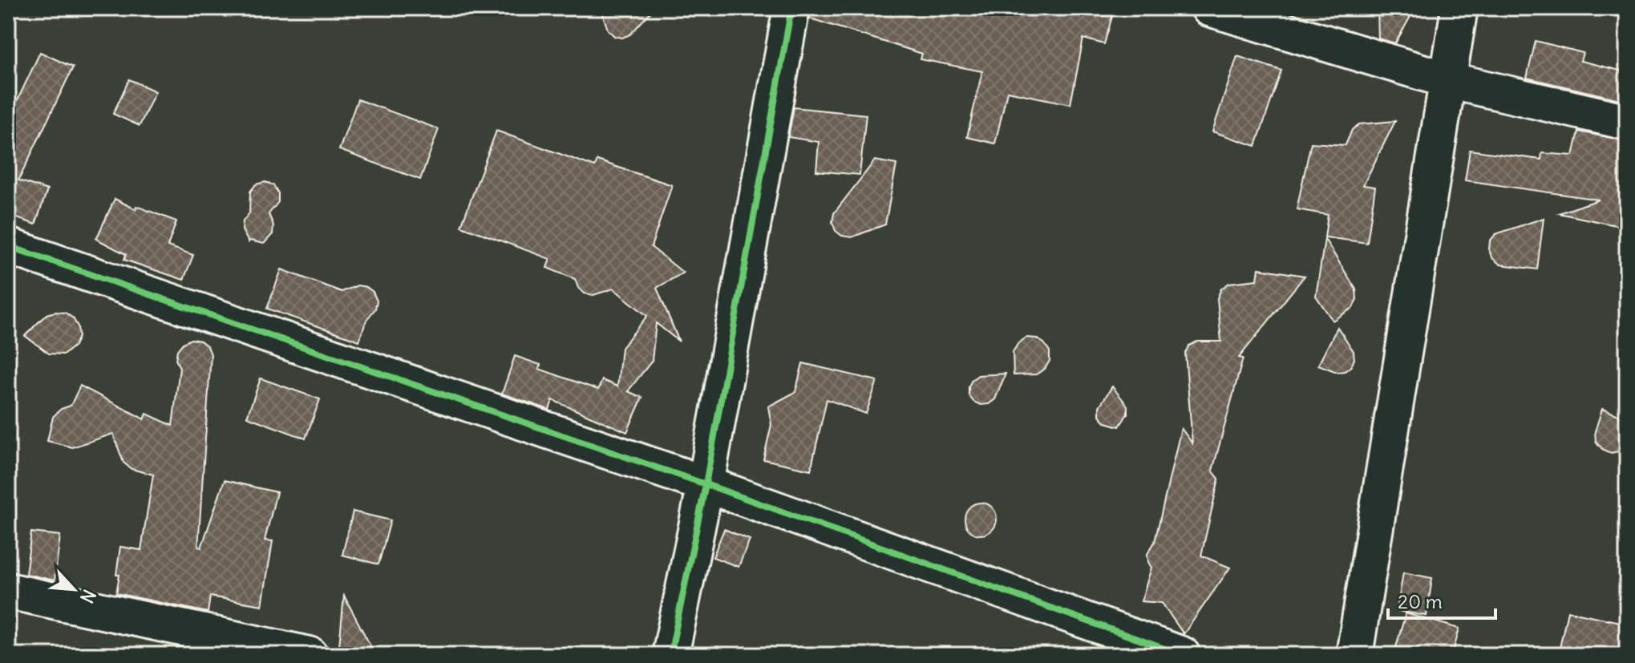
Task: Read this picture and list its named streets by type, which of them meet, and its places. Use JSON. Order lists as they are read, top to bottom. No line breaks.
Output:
{"scale_bar":"20 m","north":"bottom right"}
